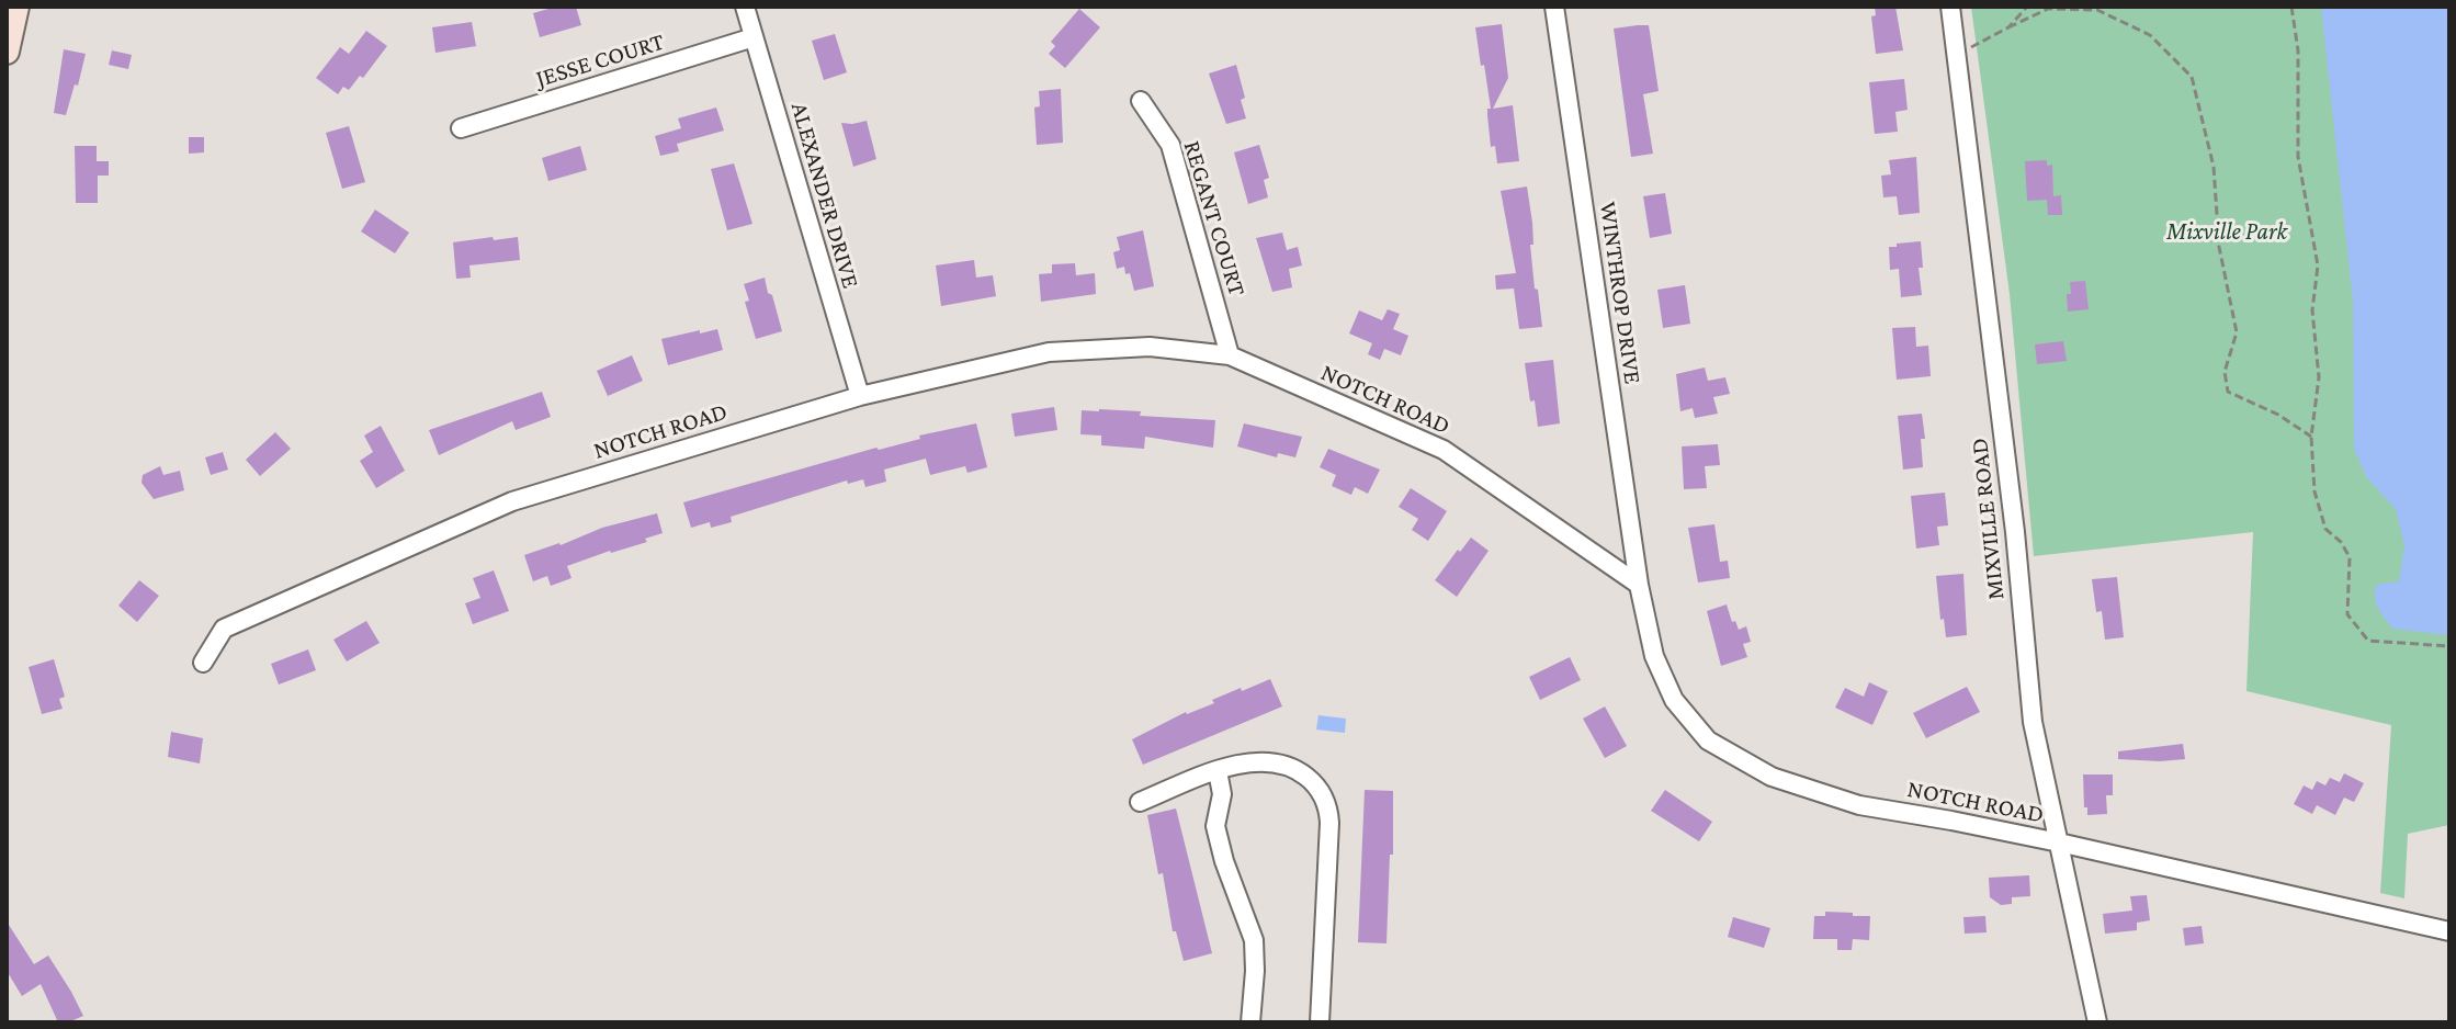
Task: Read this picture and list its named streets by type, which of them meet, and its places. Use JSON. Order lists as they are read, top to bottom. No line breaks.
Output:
{"streets":{"street":["JESSE COURT","ALEXANDER DRIVE","REGANT COURT","WINTHROP DRIVE","NOTCH ROAD","MIXVILLE ROAD"]},"crossings":[["JESSE COURT","ALEXANDER DRIVE"],["ALEXANDER DRIVE","NOTCH ROAD"],["REGANT COURT","NOTCH ROAD"],["WINTHROP DRIVE","NOTCH ROAD"],["NOTCH ROAD","MIXVILLE ROAD"]],"parks":["Mixville Park"]}
